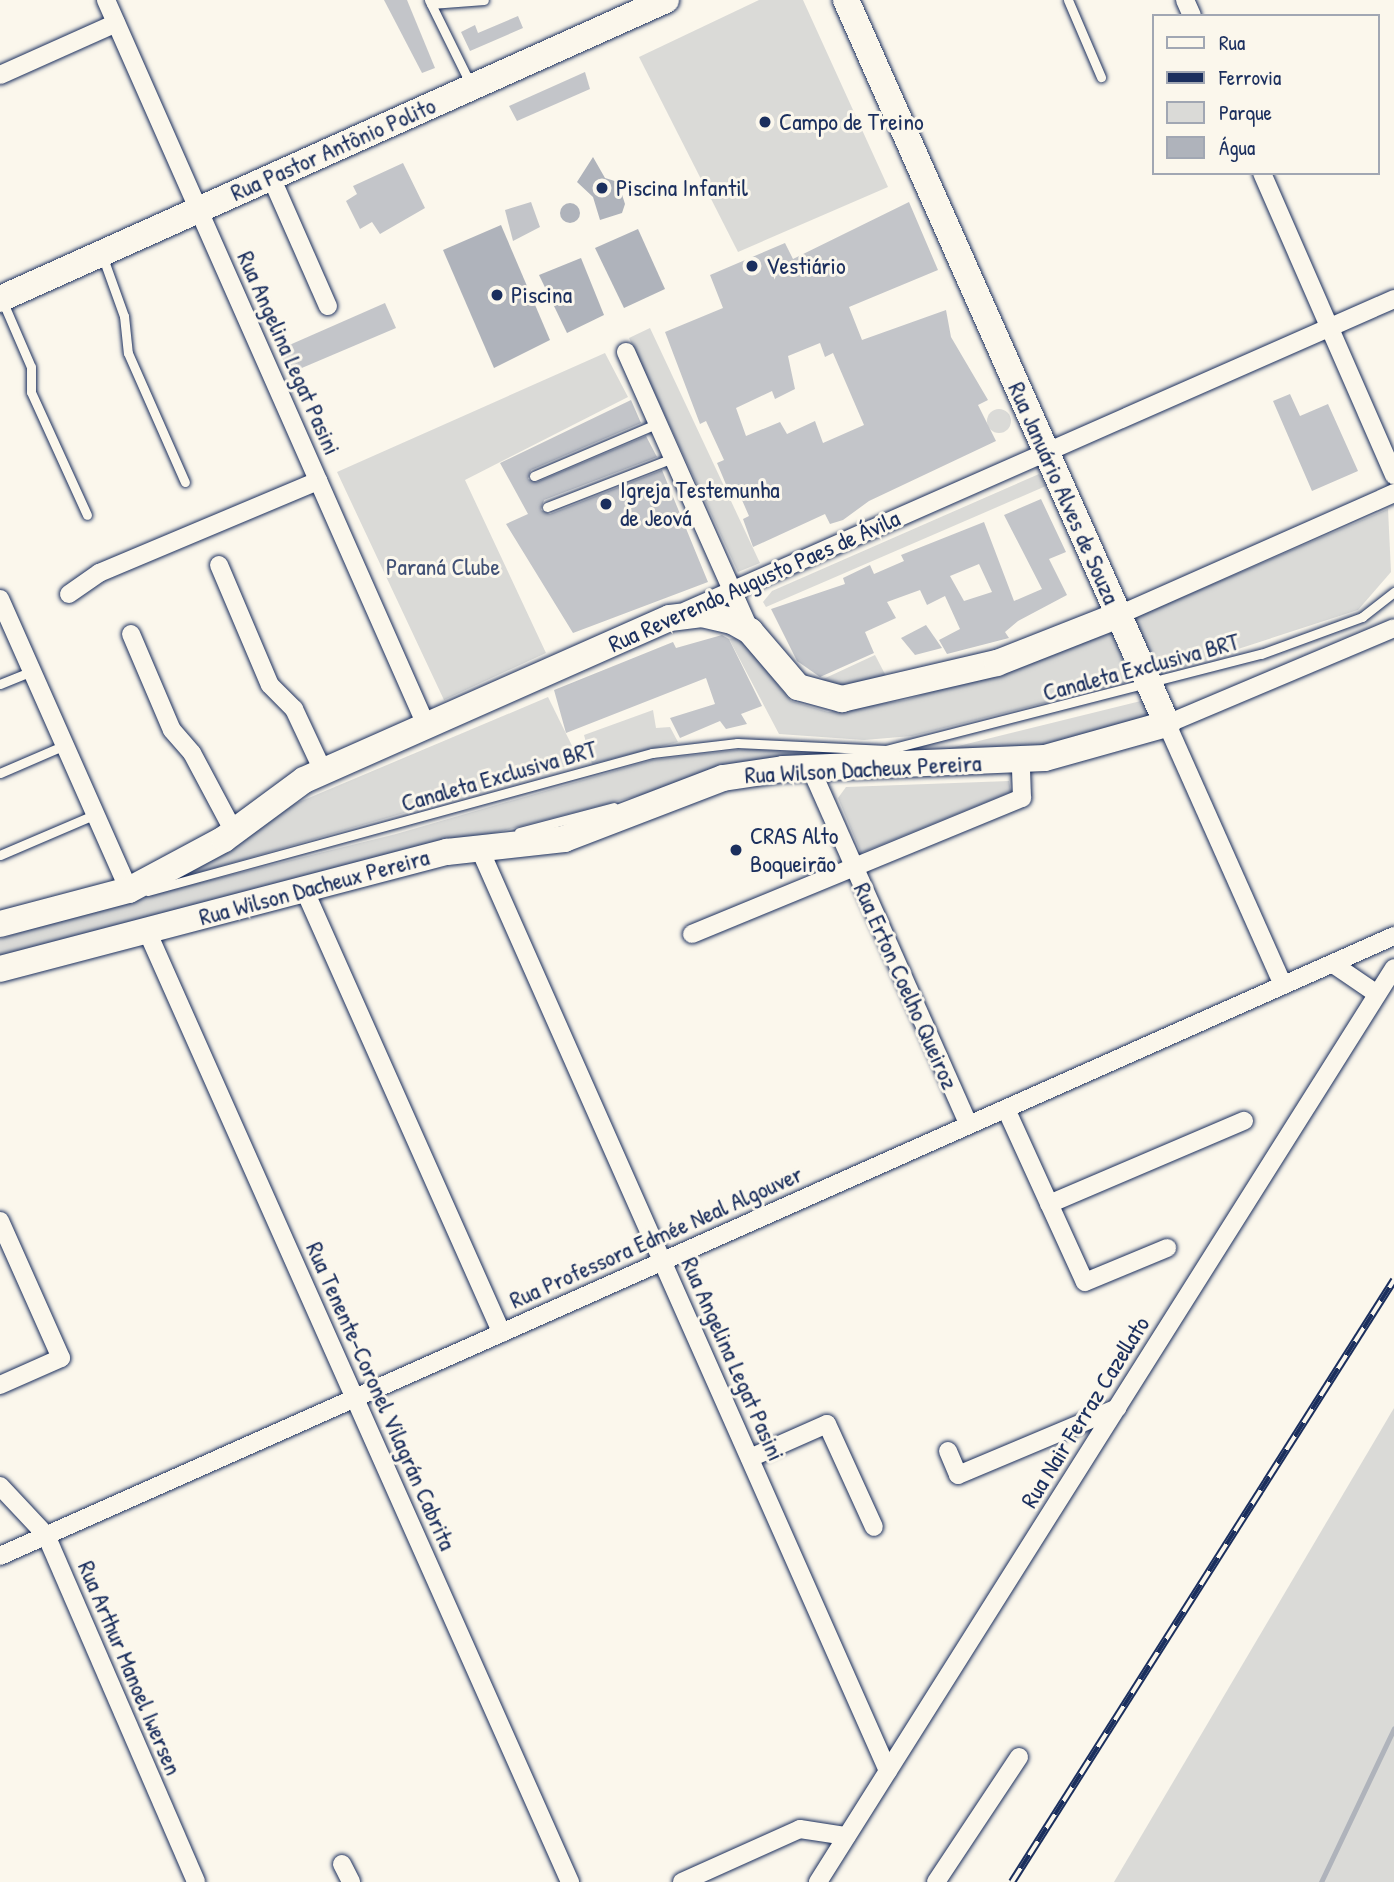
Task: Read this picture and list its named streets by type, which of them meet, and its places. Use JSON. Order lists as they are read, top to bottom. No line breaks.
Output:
{"streets":{"main road":["Rua Pastor Antônio Polito","Rua Januário Alves de Souza","Rua Reverendo Augusto Paes de Ávila","Rua Wilson Dacheux Pereira"],"street":["Rua Angelina Legat Pasini","Rua Erton Coelho Queiroz","Rua Professora Edmée Neal Algouver","Rua Tenente-Coronel Vilagrán Cabrita","Rua Nair Ferraz Cazellato","Rua Arthur Manoel Iwersen"],"lane":["Canaleta Exclusiva BRT"]},"crossings":[["Rua Pastor Antônio Polito","Rua Angelina Legat Pasini"],["Rua Angelina Legat Pasini","Rua Reverendo Augusto Paes de Ávila"],["Rua Angelina Legat Pasini","Rua Wilson Dacheux Pereira"],["Rua Angelina Legat Pasini","Rua Professora Edmée Neal Algouver"],["Rua Angelina Legat Pasini","Rua Nair Ferraz Cazellato"],["Rua Januário Alves de Souza","Rua Reverendo Augusto Paes de Ávila"],["Rua Januário Alves de Souza","Canaleta Exclusiva BRT"],["Rua Januário Alves de Souza","Rua Wilson Dacheux Pereira"],["Rua Januário Alves de Souza","Rua Professora Edmée Neal Algouver"],["Rua Reverendo Augusto Paes de Ávila","Canaleta Exclusiva BRT"],["Canaleta Exclusiva BRT","Rua Wilson Dacheux Pereira"],["Canaleta Exclusiva BRT","Rua Erton Coelho Queiroz"],["Rua Wilson Dacheux Pereira","Rua Erton Coelho Queiroz"],["Rua Wilson Dacheux Pereira","Rua Tenente-Coronel Vilagrán Cabrita"],["Rua Erton Coelho Queiroz","Rua Professora Edmée Neal Algouver"],["Rua Professora Edmée Neal Algouver","Rua Tenente-Coronel Vilagrán Cabrita"],["Rua Professora Edmée Neal Algouver","Rua Arthur Manoel Iwersen"]],"parks":["Paraná Clube"],"places":["Campo de Treino","Piscina Infantil","Vestiário","Piscina","Igreja Testemunha de Jeová","CRAS Alto Boqueirão"],"legend":["Rua","Ferrovia","Parque","Água"]}
